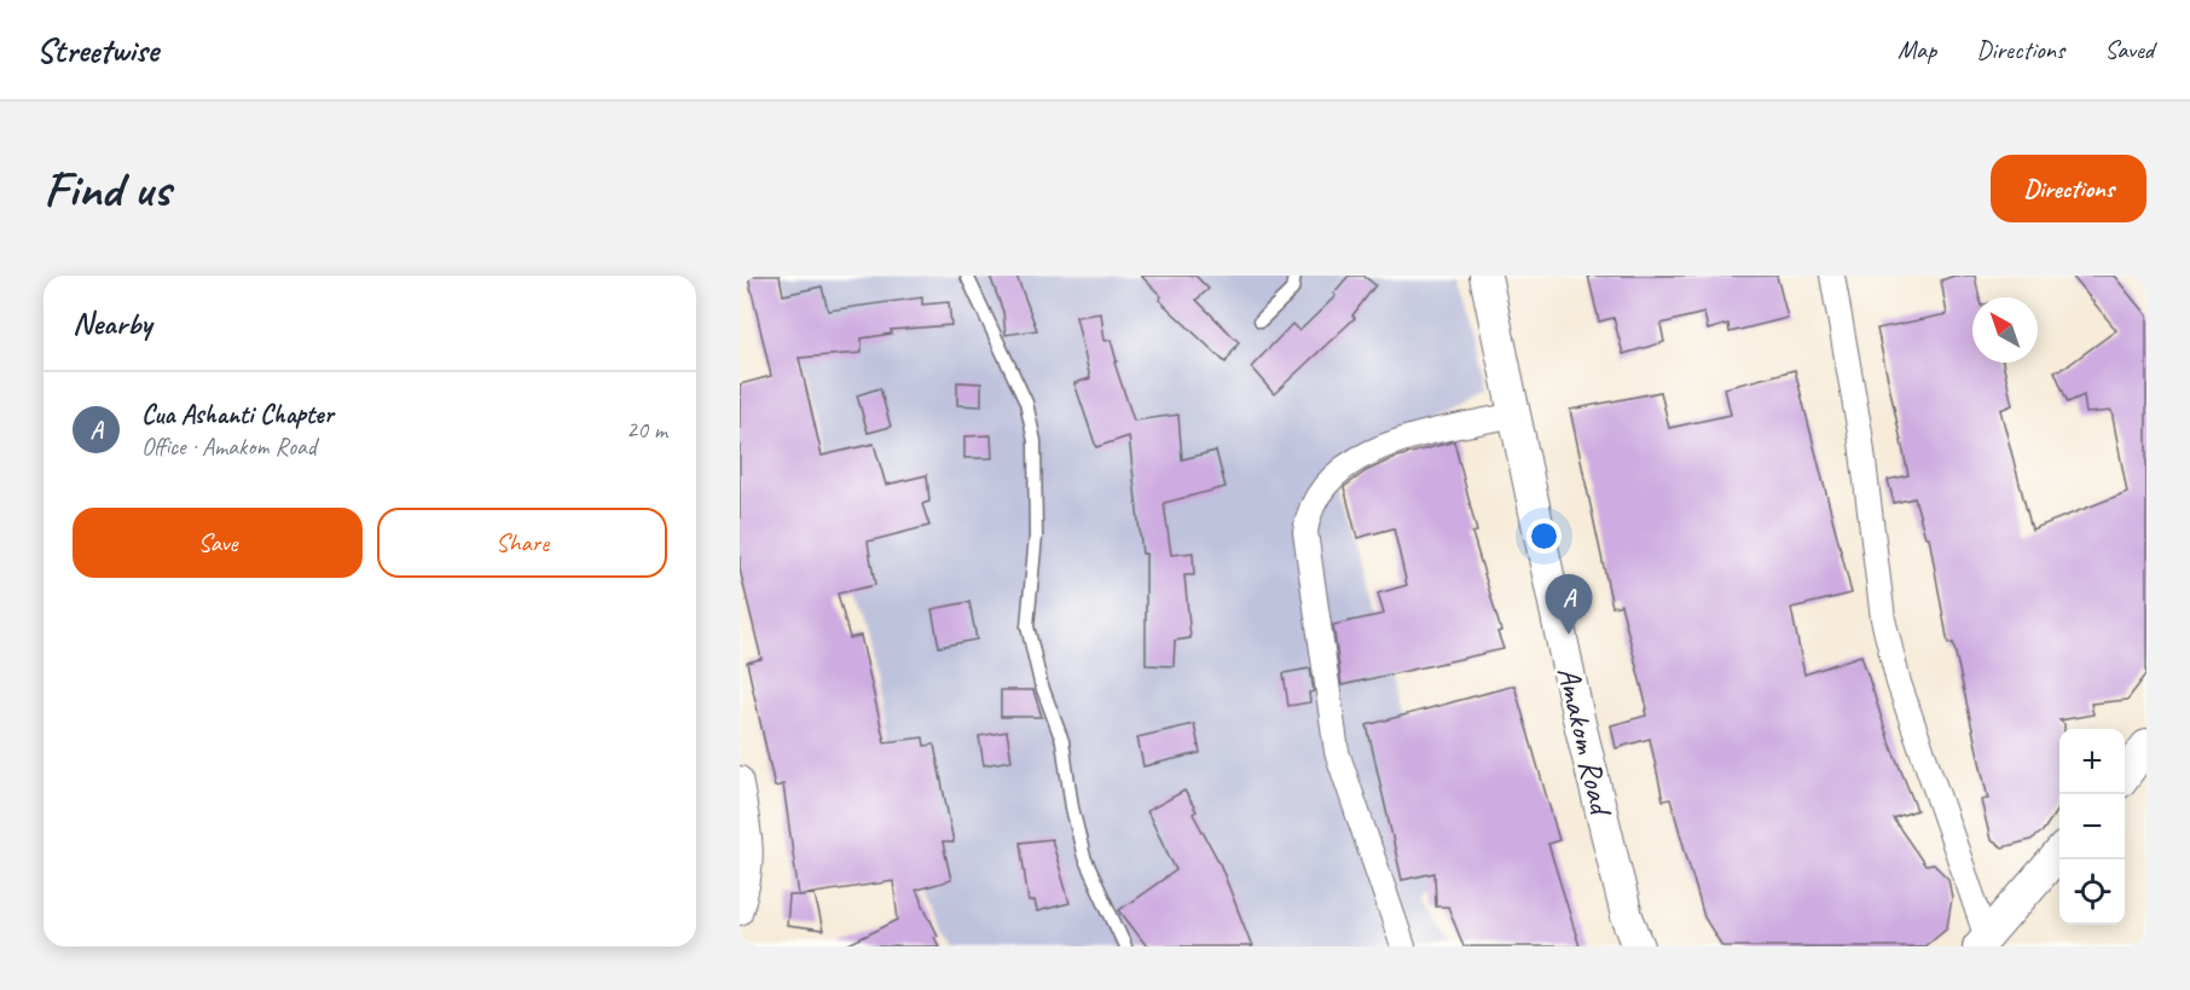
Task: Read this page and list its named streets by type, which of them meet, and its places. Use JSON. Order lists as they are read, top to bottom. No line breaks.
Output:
{"streets":{"street":["Amakom Road"]},"north":"top left","page":{"header":"Streetwise","nav":["Map","Directions","Saved"],"buttons":["Directions",["Save","Share"]],"title":"Find us","heading":"Nearby","list":[{"mark":"A","name":"Cua Ashanti Chapter","note":"Office · Amakom Road","value":"20 m"}],"pins":"A","map_buttons":["+","−"]}}
